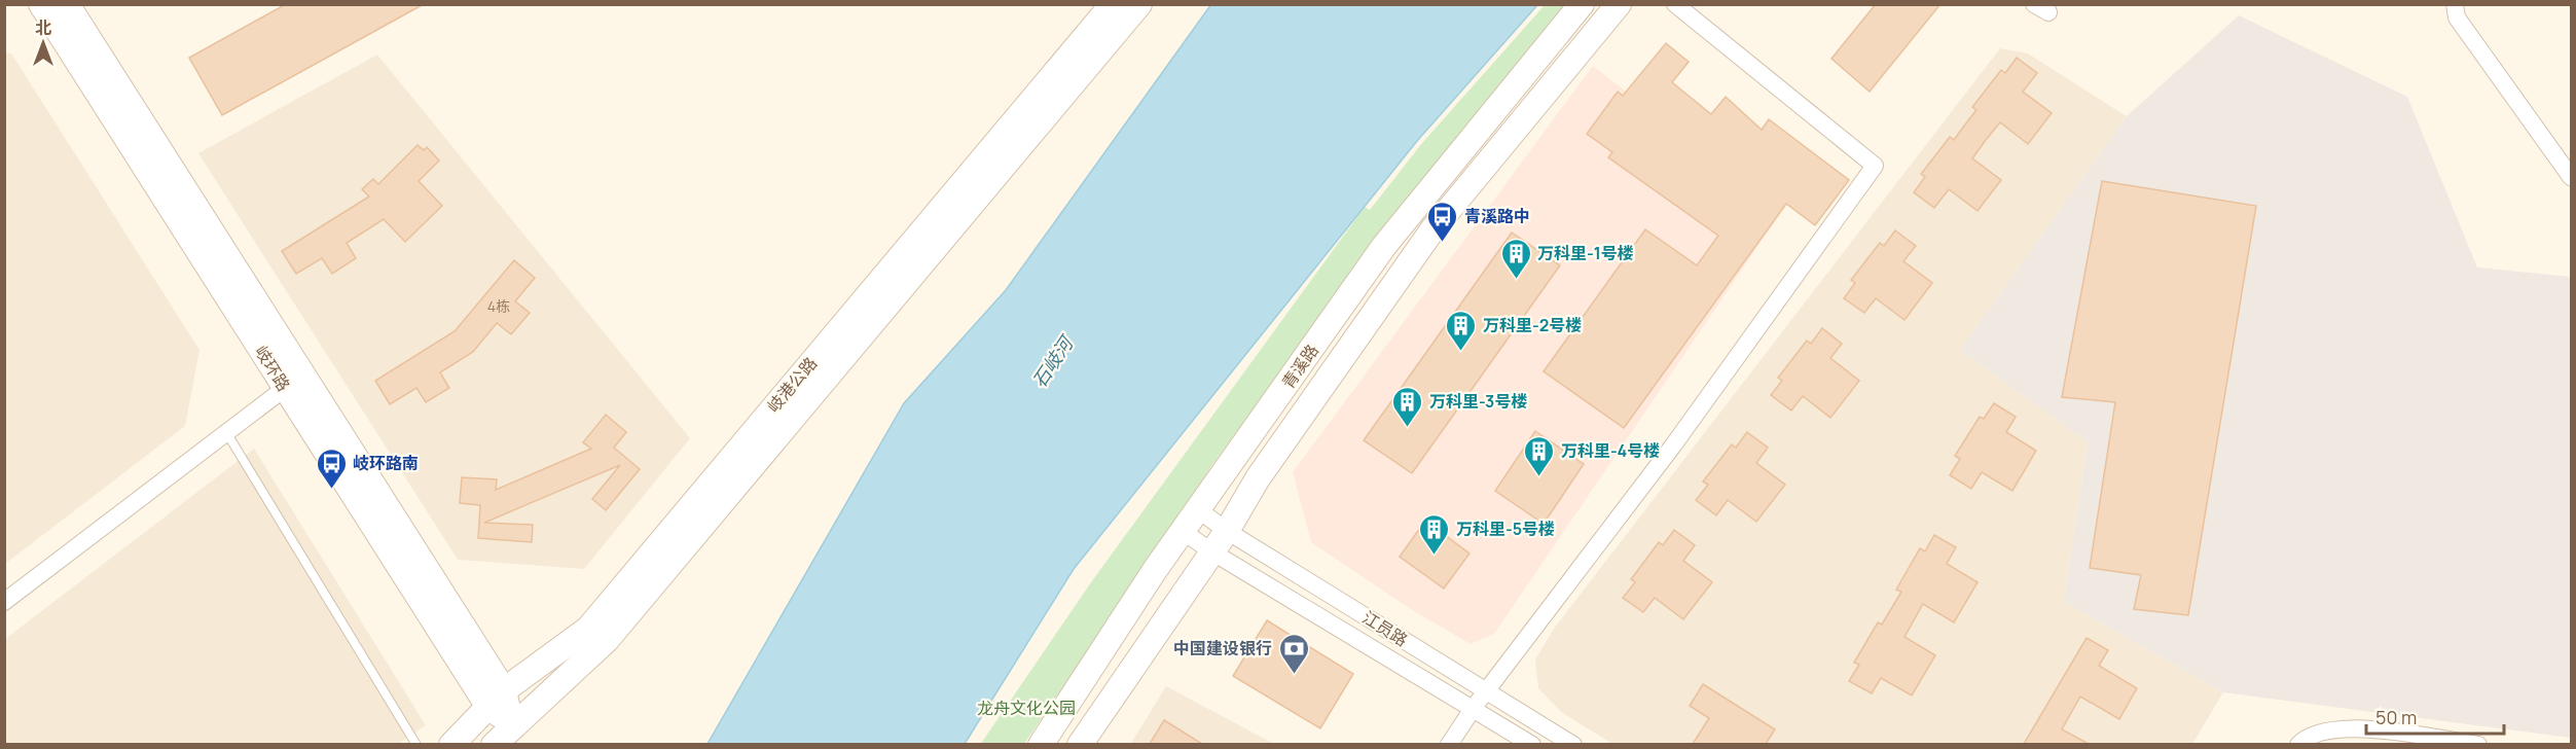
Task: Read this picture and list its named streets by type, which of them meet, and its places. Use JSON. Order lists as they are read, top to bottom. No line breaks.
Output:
{"streets":{"main road":["青溪路","岐环路","岐港公路"],"street":["江员路"]},"crossings":[["青溪路","江员路"],["岐环路","岐港公路"]],"water":["石岐河"],"parks":["龙舟文化公园"],"places":{"bus stop":["青溪路中","岐环路南"],"building":["万科里-1号楼","万科里-2号楼","万科里-3号楼","万科里-4号楼","万科里-5号楼"],"bank":["中国建设银行"]},"house_numbers":["4栋"],"scale_bar":"50 m","north":"top"}
